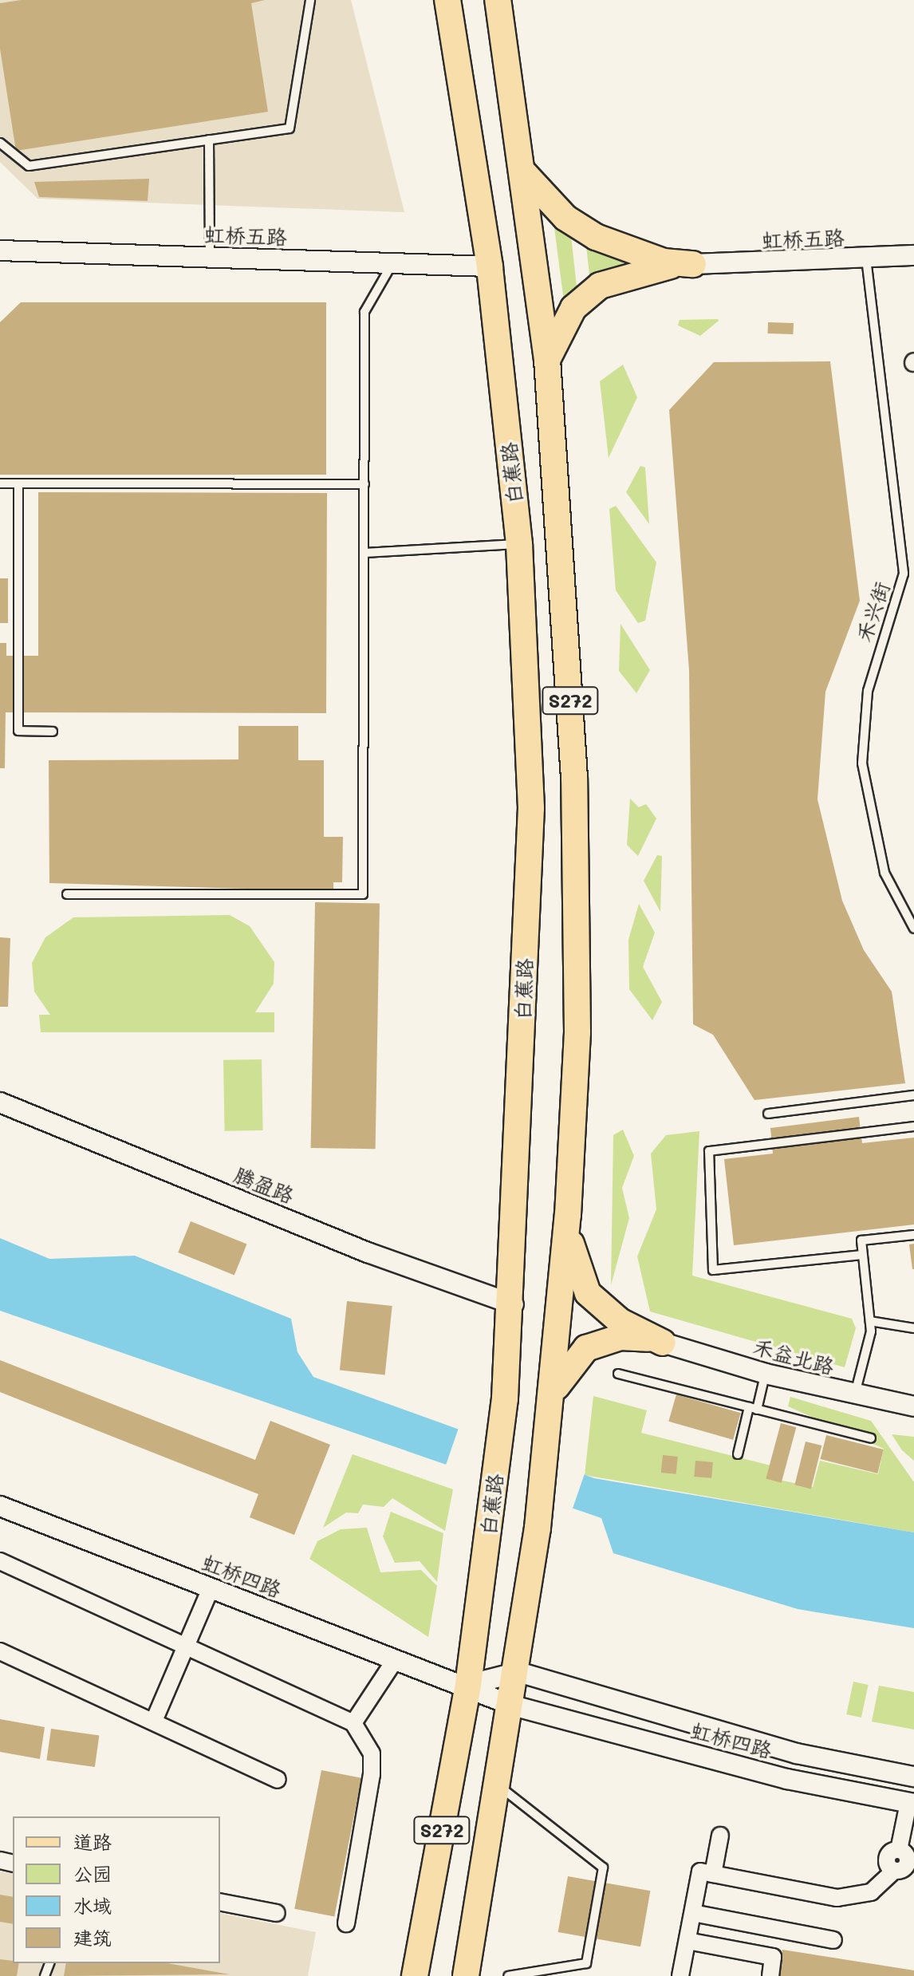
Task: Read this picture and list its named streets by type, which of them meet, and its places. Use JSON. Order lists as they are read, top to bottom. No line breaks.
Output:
{"streets":{"main road":["白蕉路","S272"],"street":["虹桥五路","腾盈路","禾益北路","虹桥四路"],"lane":["禾兴街"]},"crossings":[["虹桥五路","白蕉路"],["虹桥五路","禾兴街"],["白蕉路","腾盈路"],["白蕉路","虹桥四路"]],"legend":["道路","公园","水域","建筑"]}
